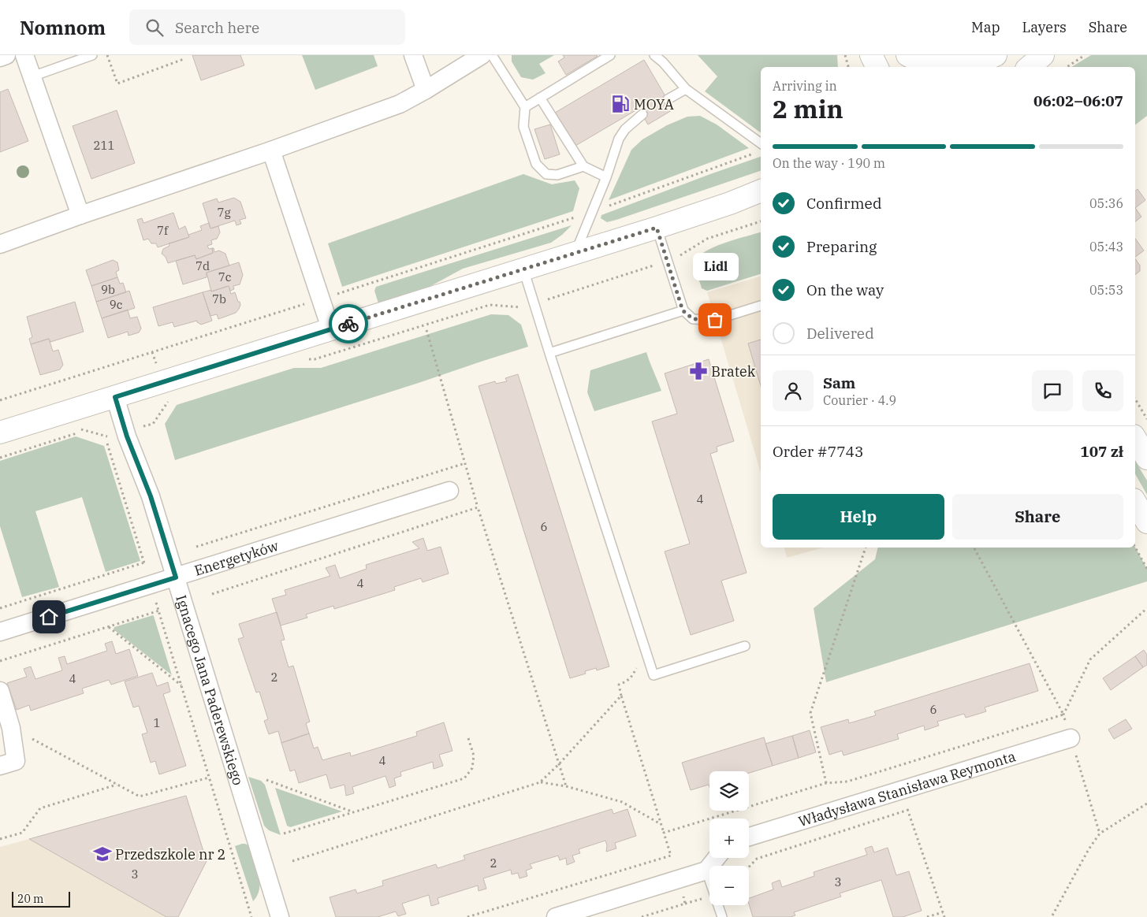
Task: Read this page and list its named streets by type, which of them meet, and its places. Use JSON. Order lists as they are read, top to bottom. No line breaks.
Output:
{"streets":{"street":["Energetyków","Ignacego Jana Paderewskiego","Władysława Stanisława Reymonta"]},"crossings":[["Energetyków","Ignacego Jana Paderewskiego"]],"places":{"fuel station":["MOYA"],"other":["Lidl"],"pharmacy":["Bratek"],"school or university":["Przedszkole nr 2"]},"house_numbers":["211","7g","7f","7d","7c","9b","7b","9c","4","6","4","2","4","6","1","4","2","3","3"],"scale_bar":"20 m","page":{"header":"Nomnom","search":"Search here","nav":["Map","Layers","Share"],"heading":["2 min","Arriving in","06:02–06:07"],"panel":["Sam","Courier · 4.9","Order #7743","107 zł"],"bar":"On the way · 190 m","list":[["Confirmed","05:36"],["Preparing","05:43"],["On the way","05:53"],"Delivered"],"bubble":"Lidl","buttons":["Help","Share"],"map_buttons":["+","−"],"scale":"20 m"}}
